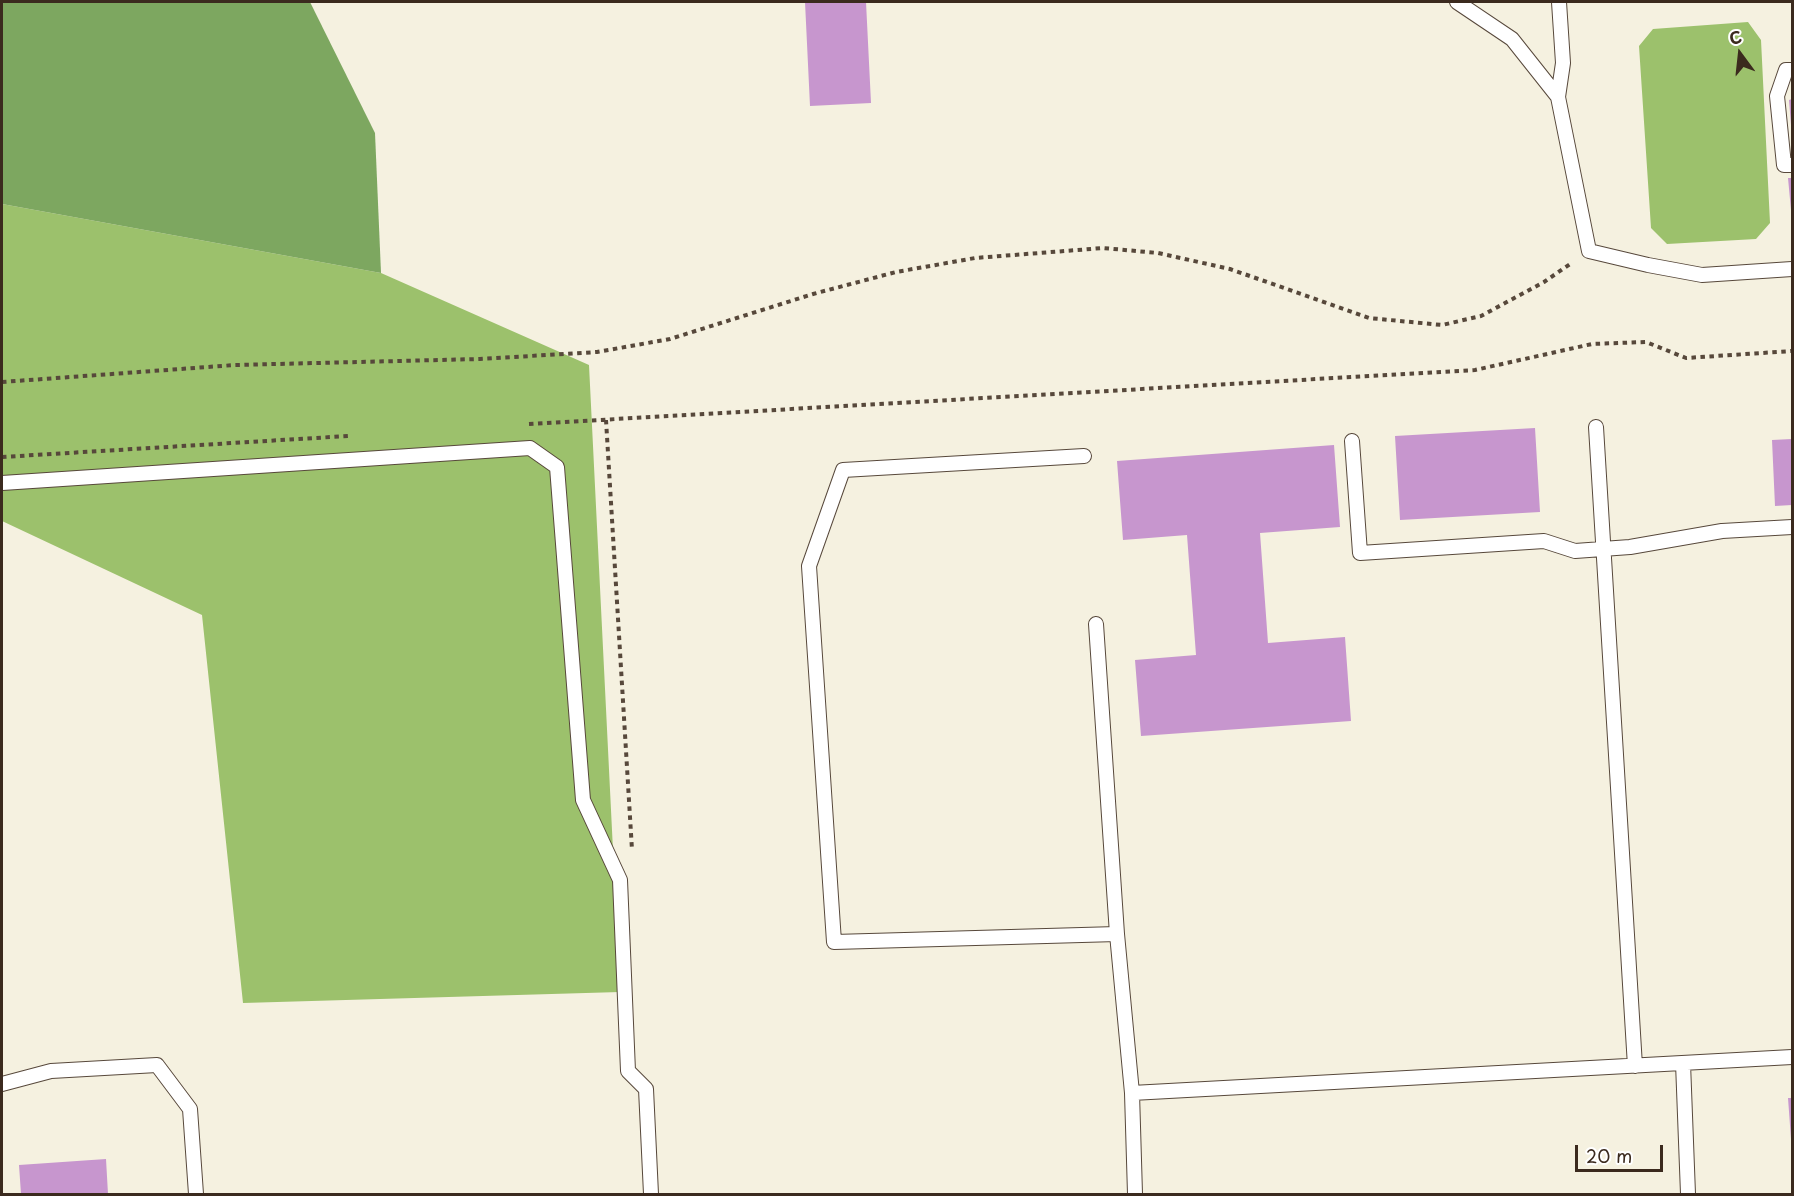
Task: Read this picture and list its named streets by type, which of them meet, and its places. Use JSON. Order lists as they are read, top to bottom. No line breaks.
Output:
{"scale_bar":"20 m","north":"top"}
